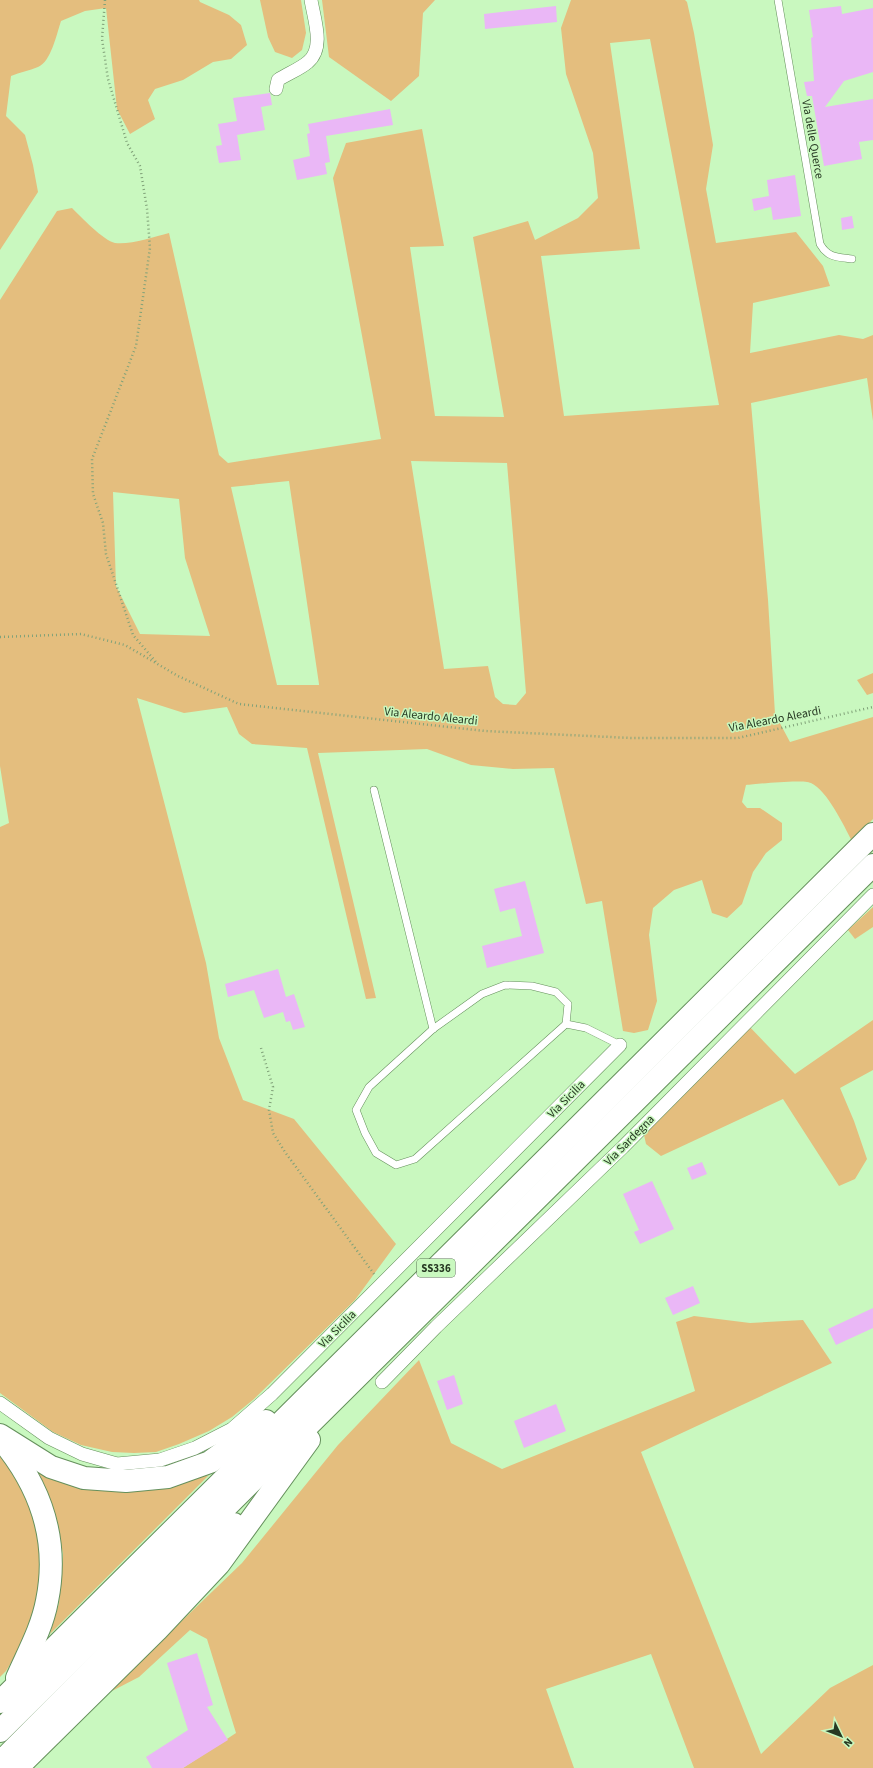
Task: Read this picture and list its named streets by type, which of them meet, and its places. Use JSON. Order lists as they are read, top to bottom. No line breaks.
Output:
{"streets":{"highway":["SS336"],"street":["Via Sicilia","Via Sardegna"],"lane":["Via delle Querce"],"path":["Via Aleardo Aleardi"]},"north":"bottom right"}
